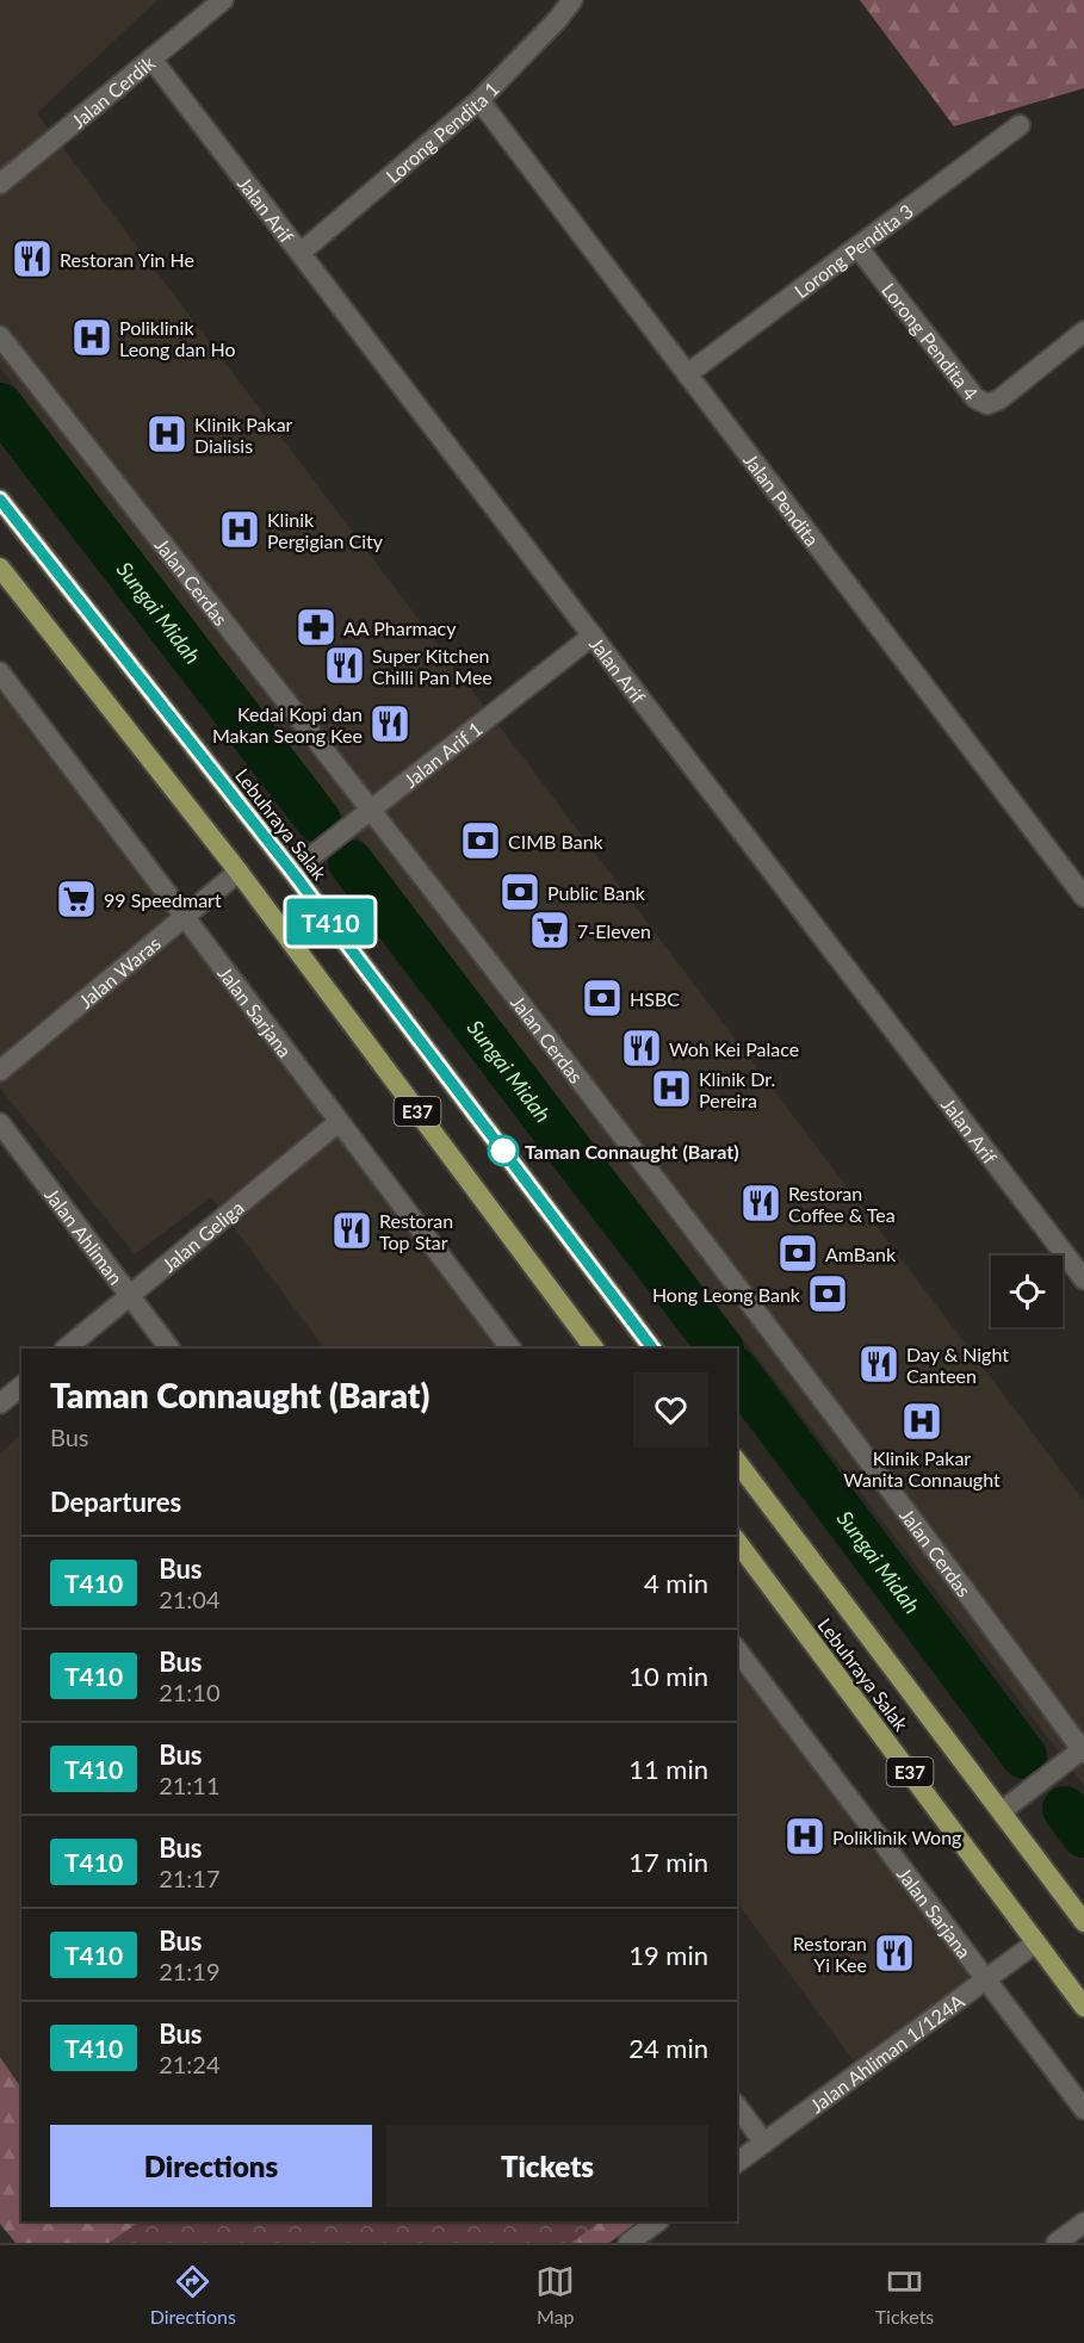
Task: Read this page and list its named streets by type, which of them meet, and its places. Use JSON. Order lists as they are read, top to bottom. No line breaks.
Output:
{"streets":{"highway":["Lebuhraya Salak","E37"],"street":["Jalan Cerdik","Lorong Pendita 1","Jalan Arif","Lorong Pendita 3","Lorong Pendita 4","Jalan Pendita","Jalan Cerdas","Jalan Arif 1","Jalan Waras","Jalan Sarjana","Jalan Geliga","Jalan Ahliman","Jalan Ahliman 1/124A"]},"crossings":[["Jalan Cerdik","Jalan Arif"],["Lorong Pendita 1","Jalan Arif"],["Lorong Pendita 1","Jalan Pendita"],["Jalan Arif","Jalan Arif 1"],["Lorong Pendita 3","Lorong Pendita 4"],["Lorong Pendita 3","Jalan Pendita"],["Jalan Cerdas","Jalan Arif 1"],["Jalan Arif 1","Lebuhraya Salak"],["Lebuhraya Salak","Jalan Ahliman 1/124A"],["Jalan Waras","Jalan Sarjana"],["Jalan Waras","E37"],["Jalan Sarjana","Jalan Geliga"],["Jalan Sarjana","Jalan Ahliman 1/124A"],["Jalan Geliga","Jalan Ahliman"]],"water":["Sungai Midah"],"places":{"restaurant":["Restoran Yin He","Super Kitchen Chilli Pan Mee","Kedai Kopi dan Makan Seong Kee","Woh Kei Palace","Restoran Coffee & Tea","Restoran Top Star","Day & Night Canteen","Restoran Yi Kee"],"hospital":["Poliklinik Leong dan Ho","Klinik Pakar Dialisis","Klinik Pergigian City","Klinik Dr. Pereira","Klinik Pakar Wanita Connaught","Poliklinik Wong"],"pharmacy":["AA Pharmacy"],"bank":["CIMB Bank","Public Bank","HSBC","AmBank","Hong Leong Bank"],"supermarket":["99 Speedmart","7-Eleven"],"other":["Taman Connaught (Barat)"]},"lines":["bus line T410"],"page":{"on_map":"T410","heading":[["Taman Connaught (Barat)","Bus"],"Departures"],"list":[{"mark":"T410","name":"Bus","note":"21:04","value":"4 min"},{"mark":"T410","name":"Bus","note":"21:10","value":"10 min"},{"mark":"T410","name":"Bus","note":"21:11","value":"11 min"},{"mark":"T410","name":"Bus","note":"21:17","value":"17 min"},{"mark":"T410","name":"Bus","note":"21:19","value":"19 min"},{"mark":"T410","name":"Bus","note":"21:24","value":"24 min"}],"buttons":["Directions","Tickets"],"tabs":["Directions","Map","Tickets"]}}
